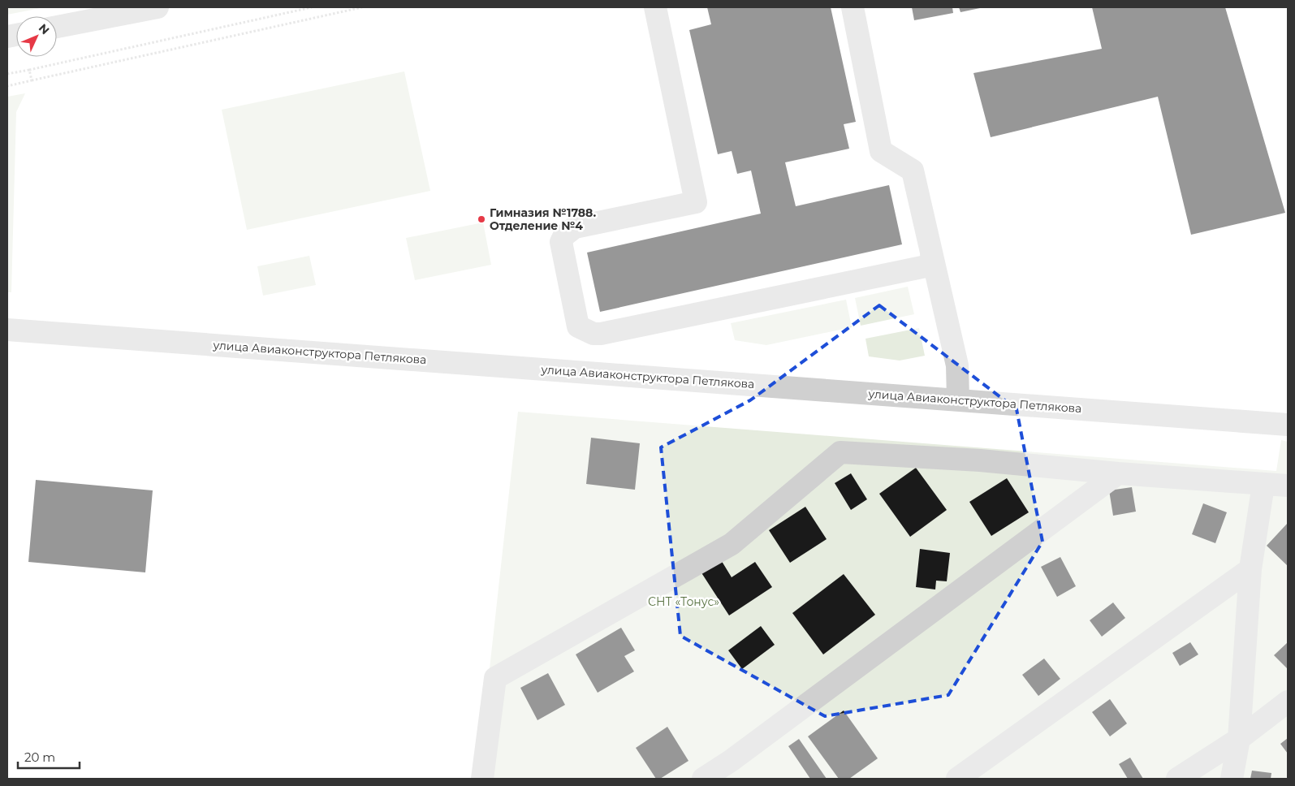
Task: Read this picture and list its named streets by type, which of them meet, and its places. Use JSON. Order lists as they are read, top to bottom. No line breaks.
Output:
{"streets":{"street":["улица Авиаконструктора Петлякова"]},"parks":["СНТ «Тонус»"],"places":["Гимназия №1788. Отделение №4"],"scale_bar":"20 m","north":"top right"}
